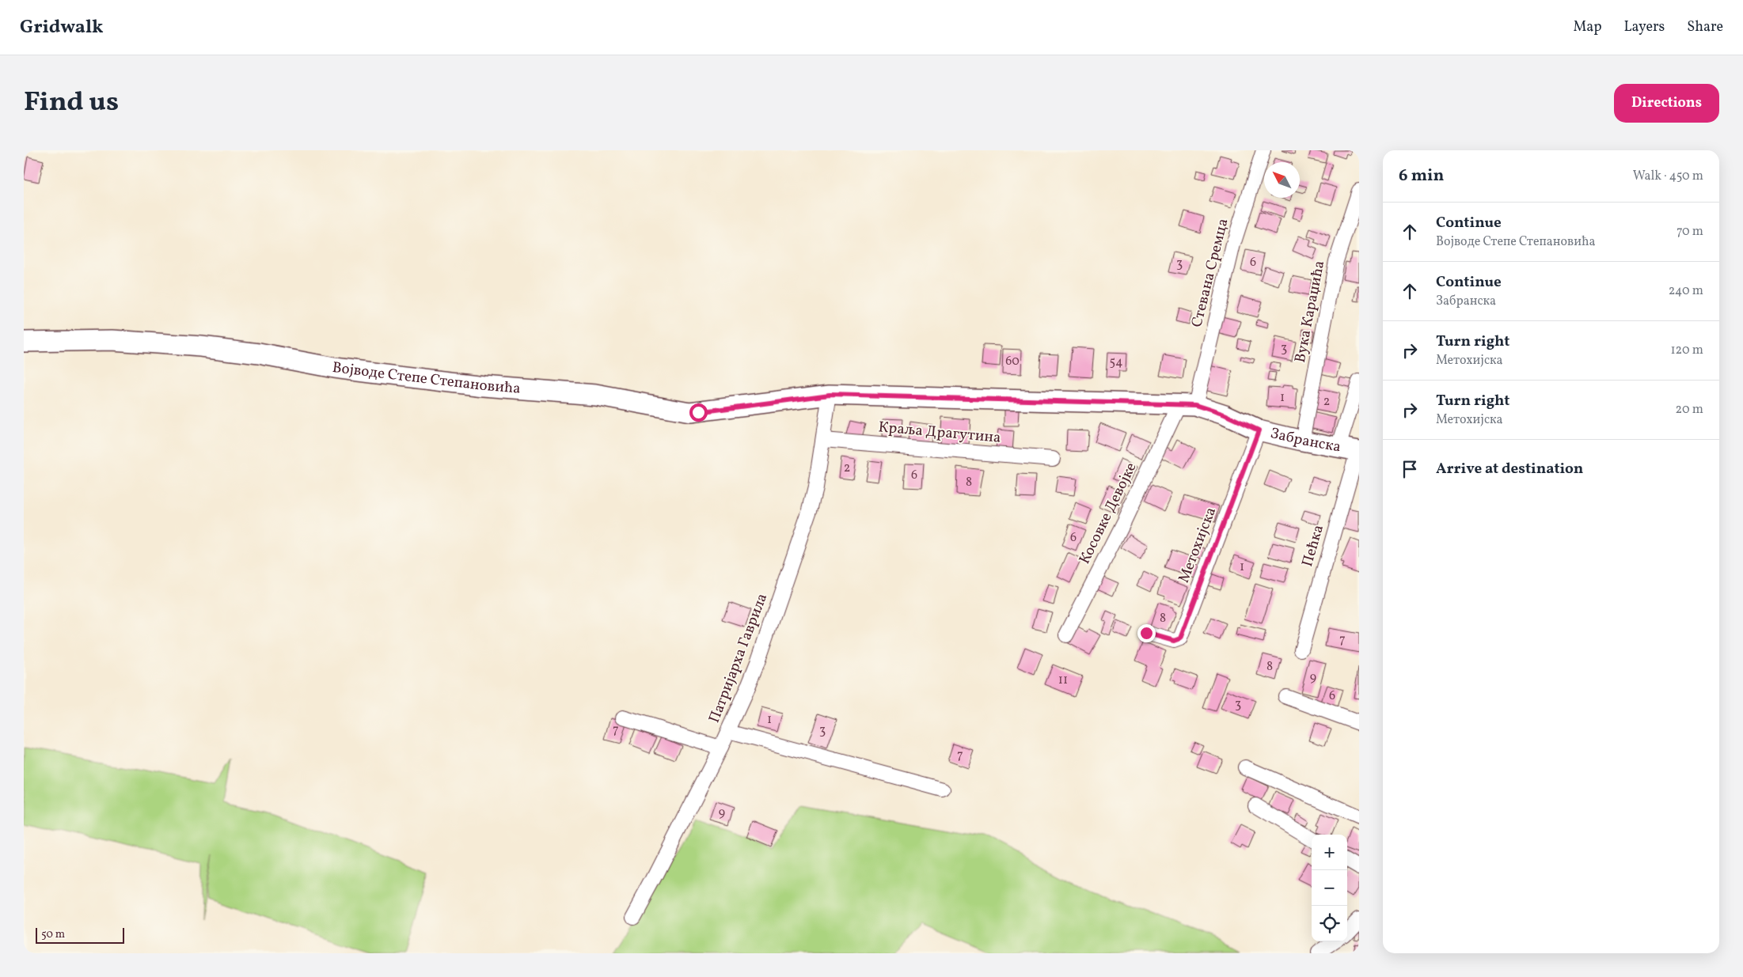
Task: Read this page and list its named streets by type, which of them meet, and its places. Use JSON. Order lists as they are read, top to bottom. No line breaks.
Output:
{"streets":{"street":["Стевана Сремца","Вука Караџића","Војводе Степе Степановића","Краља Драгутина","Забранска","Косовке Девојке","Метохијска","Пећка","Патријарха Гаврила"]},"crossings":[["Стевана Сремца","Забранска"],["Стевана Сремца","Косовке Девојке"],["Вука Караџића","Забранска"],["Војводе Степе Степановића","Забранска"],["Војводе Степе Степановића","Патријарха Гаврила"],["Краља Драгутина","Патријарха Гаврила"],["Забранска","Косовке Девојке"],["Забранска","Метохијска"],["Забранска","Пећка"],["Забранска","Патријарха Гаврила"]],"house_numbers":["6","3","3","60","54","1","2","2","6","8","6","1","8","7","8","9","11","6","3","1","7","3","7","9"],"scale_bar":"50 m","north":"top left","page":{"header":"Gridwalk","nav":["Map","Layers","Share"],"title":"Find us","buttons":"Directions","heading":["6 min","Walk · 450 m"],"list":[["Continue","Војводе Степе Степановића","70 m"],["Continue","Забранска","240 m"],["Turn right","Метохијска","120 m"],["Turn right","Метохијска","20 m"],"Arrive at destination"],"map_buttons":["+","−"],"scale":"50 m"}}
